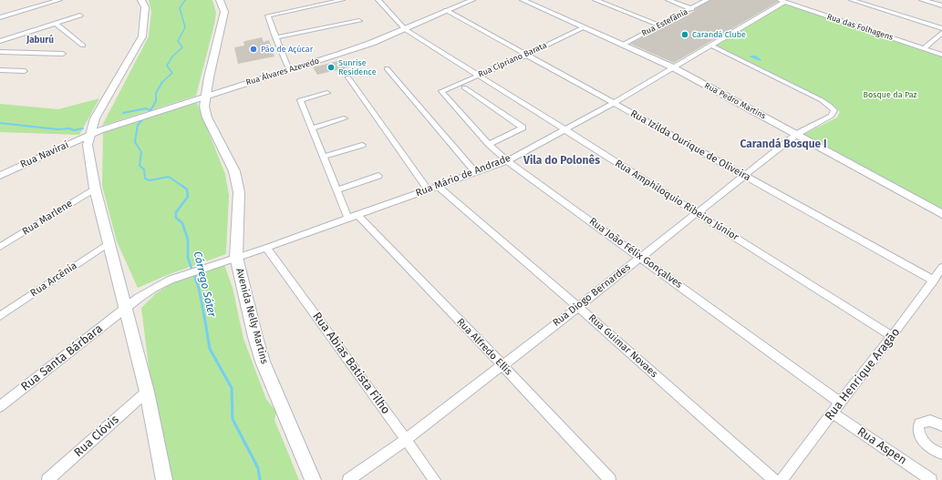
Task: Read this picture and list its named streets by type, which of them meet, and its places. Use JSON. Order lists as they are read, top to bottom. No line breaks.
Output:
{"streets":{"main road":["Avenida Nelly Martins"],"street":["Rua Estefânia","Rua das Folhagens","Rua Cipriano Barata","Rua Álvares Azevedo","Rua Pedro Martins","Rua Izilda Ourique de Oliveira","Rua Naviraí","Rua Mário de Andrade","Rua Amphiloquio Ribeiro Júnior","Rua Marlene","Rua João Félix Gonçalves","Rua Arcênia","Rua Diogo Bernardes","Rua Guimar Novaes","Rua Alfredo Ellis","Rua Santa Bárbara","Rua Abias Batista Filho","Rua Henrique Aragão","Rua Clóvis","Rua Aspen"]},"crossings":[["Rua Estefânia","Rua Pedro Martins"],["Rua das Folhagens","Rua Mário de Andrade"],["Rua Cipriano Barata","Rua Pedro Martins"],["Rua Cipriano Barata","Rua Izilda Ourique de Oliveira"],["Rua Cipriano Barata","Rua Amphiloquio Ribeiro Júnior"],["Rua Cipriano Barata","Rua João Félix Gonçalves"],["Rua Álvares Azevedo","Rua Izilda Ourique de Oliveira"],["Rua Álvares Azevedo","Rua Naviraí"],["Rua Álvares Azevedo","Rua Amphiloquio Ribeiro Júnior"],["Rua Álvares Azevedo","Avenida Nelly Martins"],["Rua Pedro Martins","Rua Mário de Andrade"],["Rua Pedro Martins","Rua Diogo Bernardes"],["Rua Izilda Ourique de Oliveira","Rua Mário de Andrade"],["Rua Izilda Ourique de Oliveira","Rua Diogo Bernardes"],["Rua Izilda Ourique de Oliveira","Rua Henrique Aragão"],["Rua Mário de Andrade","Rua Amphiloquio Ribeiro Júnior"],["Rua Mário de Andrade","Rua João Félix Gonçalves"],["Rua Mário de Andrade","Rua Diogo Bernardes"],["Rua Mário de Andrade","Avenida Nelly Martins"],["Rua Mário de Andrade","Rua Guimar Novaes"],["Rua Mário de Andrade","Rua Alfredo Ellis"],["Rua Mário de Andrade","Rua Santa Bárbara"],["Rua Mário de Andrade","Rua Abias Batista Filho"],["Rua Amphiloquio Ribeiro Júnior","Rua Diogo Bernardes"],["Rua Amphiloquio Ribeiro Júnior","Rua Henrique Aragão"],["Rua João Félix Gonçalves","Rua Diogo Bernardes"],["Rua João Félix Gonçalves","Rua Henrique Aragão"],["Rua Diogo Bernardes","Rua Guimar Novaes"],["Rua Diogo Bernardes","Rua Alfredo Ellis"],["Rua Diogo Bernardes","Rua Abias Batista Filho"],["Rua Henrique Aragão","Rua Aspen"]],"districts":["Jaburú","Carandá Bosque I","Vila do Polonês"],"water":["Córrego Sóter"],"parks":["Bosque da Paz"],"places":["Carandá Clube","Pão de Açúcar","Sunrise Residence"]}
